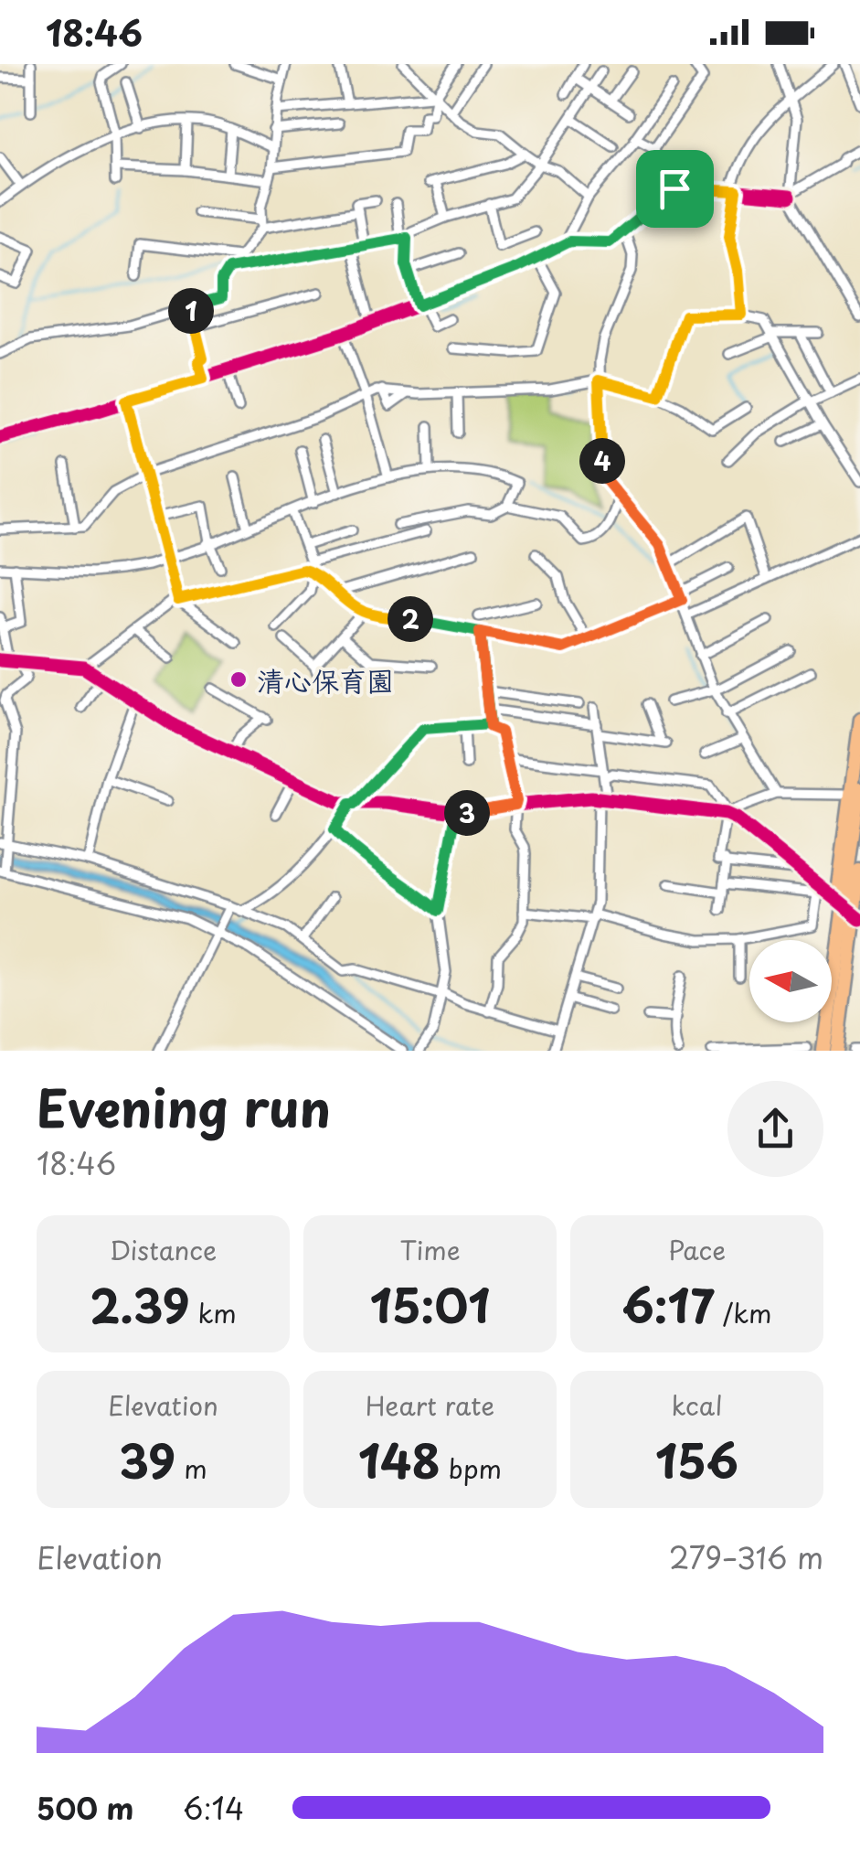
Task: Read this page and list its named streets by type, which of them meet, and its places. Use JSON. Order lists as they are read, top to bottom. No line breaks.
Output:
{"places":["清心保育園"],"north":"left","page":{"status":"18:46","pins":["1","4","2","3"],"heading":["Evening run","18:46"],"stats":[["Distance","2.39 km"],["Time","15:01"],["Pace","6:17 /km"],["Elevation","39 m"],["Heart rate","148 bpm"],["kcal","156"]],"chart":["Elevation","279–316 m"],"list":[{"name":"500 m","note":"6:14"}]}}
